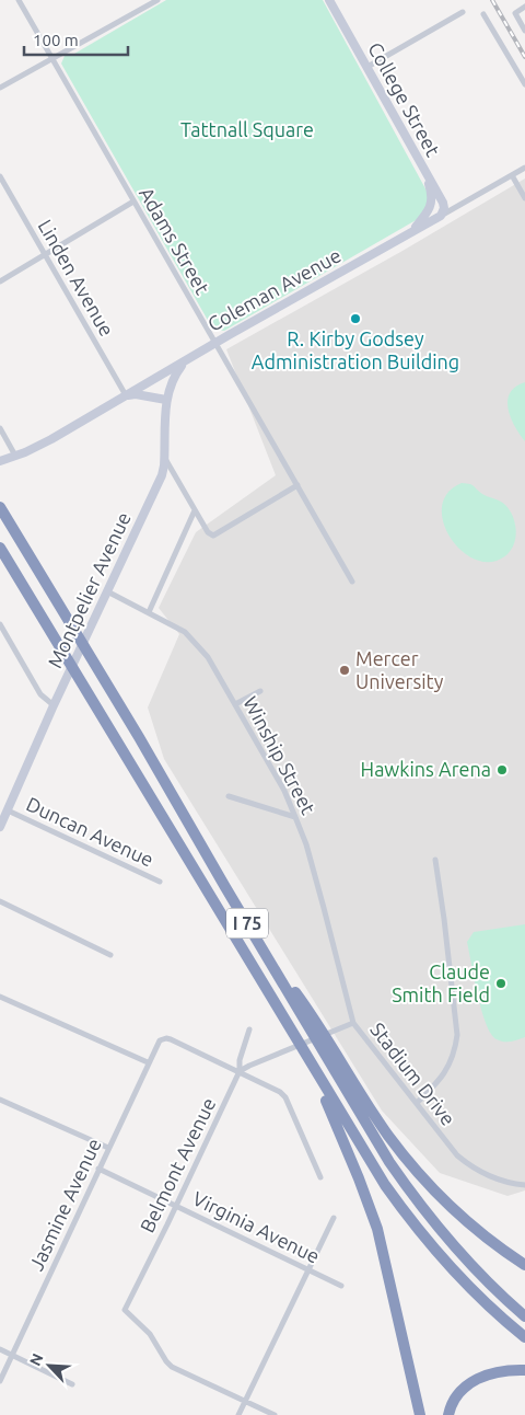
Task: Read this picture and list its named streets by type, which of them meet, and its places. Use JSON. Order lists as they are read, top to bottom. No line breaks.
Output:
{"streets":{"highway":["I 75"],"street":["College Street","Adams Street","Linden Avenue","Coleman Avenue","Montpelier Avenue","Winship Street","Duncan Avenue","Stadium Drive","Belmont Avenue","Jasmine Avenue","Virginia Avenue"]},"crossings":[["College Street","Coleman Avenue"],["Adams Street","Coleman Avenue"],["Linden Avenue","Coleman Avenue"],["Coleman Avenue","Montpelier Avenue"],["Montpelier Avenue","Winship Street"],["Montpelier Avenue","Duncan Avenue"],["Winship Street","Stadium Drive"],["Stadium Drive","Belmont Avenue"],["Stadium Drive","Jasmine Avenue"],["Belmont Avenue","Jasmine Avenue"],["Belmont Avenue","Virginia Avenue"],["Jasmine Avenue","Virginia Avenue"]],"parks":["Tattnall Square"],"places":["R. Kirby Godsey Administration Building","Mercer University","Hawkins Arena","Claude Smith Field"],"scale_bar":"100 m","north":"top left"}
